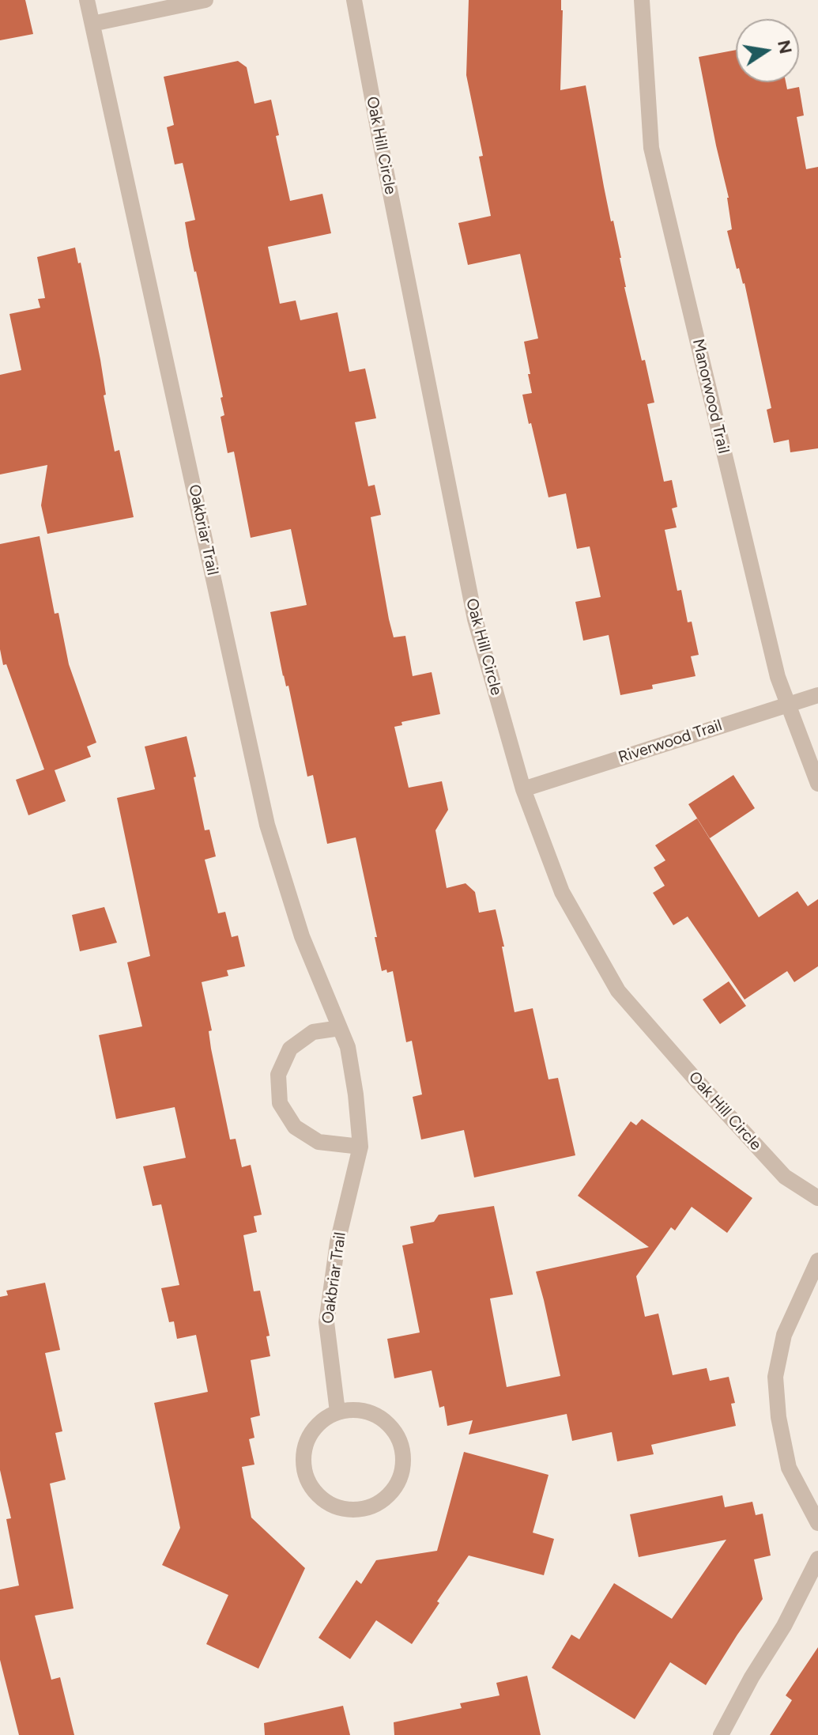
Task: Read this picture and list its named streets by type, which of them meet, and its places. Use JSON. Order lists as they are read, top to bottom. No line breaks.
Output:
{"streets":{"street":["Oak Hill Circle","Manorwood Trail","Oakbriar Trail","Riverwood Trail"]},"crossings":[["Oak Hill Circle","Riverwood Trail"],["Manorwood Trail","Riverwood Trail"]],"north":"right"}
